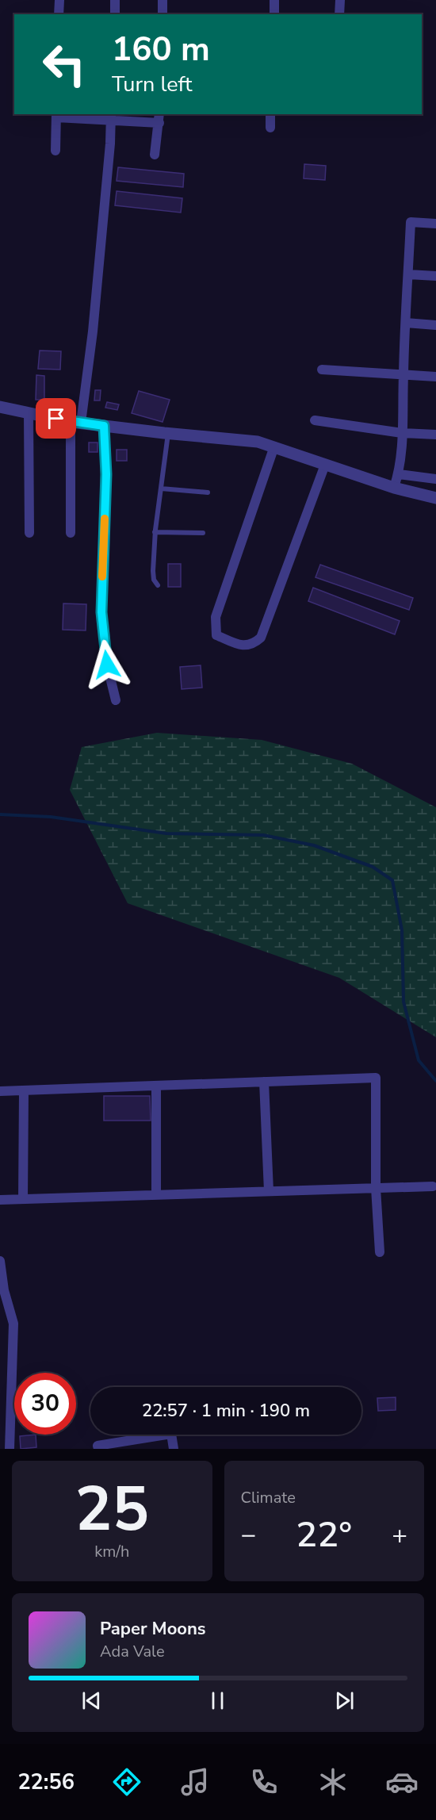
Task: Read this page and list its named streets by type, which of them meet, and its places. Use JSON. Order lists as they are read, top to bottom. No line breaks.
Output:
{"page":{"turn":["160 m","Turn left"],"limit":"30","trip":"22:57 · 1 min · 190 m","tile":[["25","km/h"],"Climate"],"heat":["−","22°","+"],"song":["Paper Moons","Ada Vale"],"tabs":"22:56"}}
